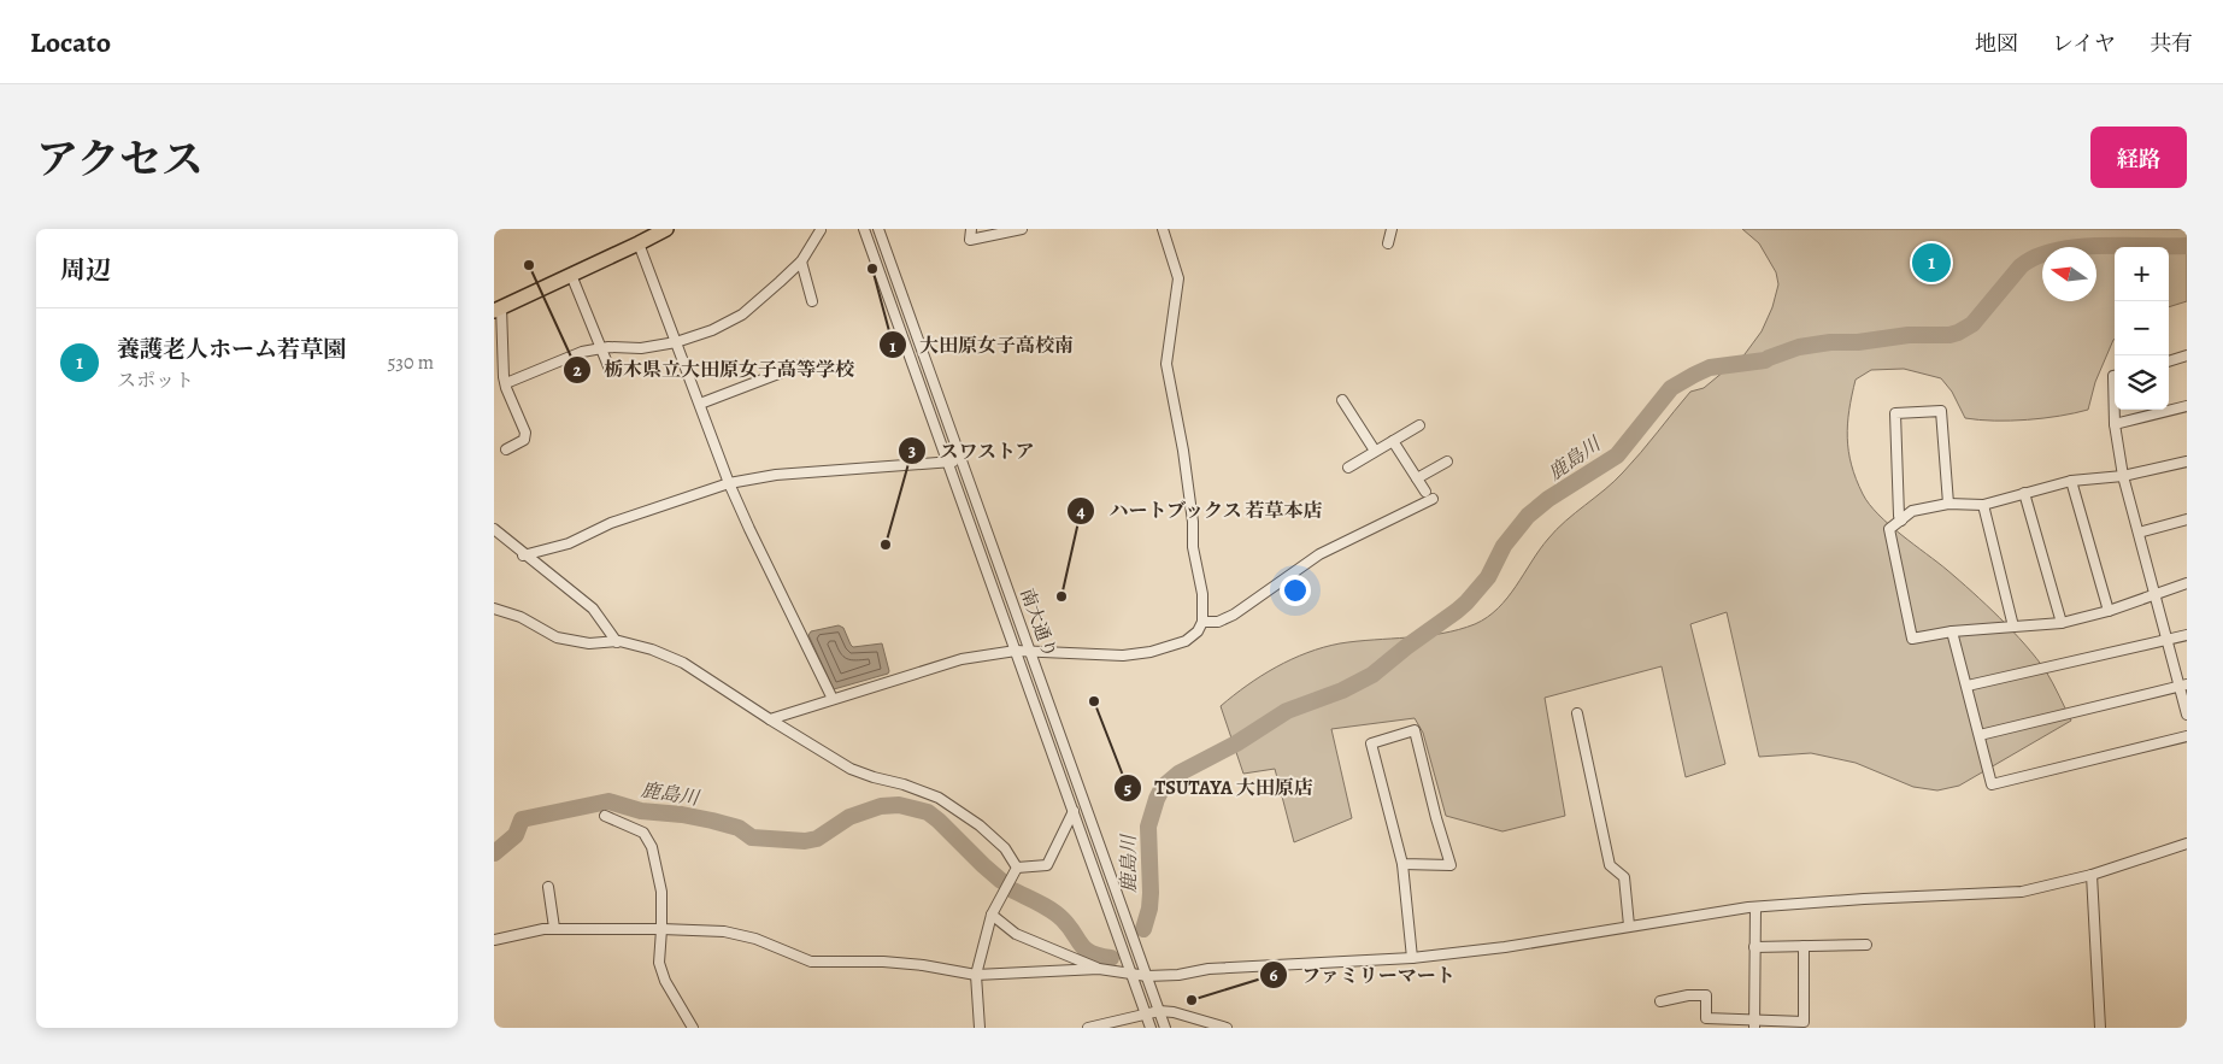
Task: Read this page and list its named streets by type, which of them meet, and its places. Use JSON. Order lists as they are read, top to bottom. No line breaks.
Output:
{"streets":{"street":["南大通り"]},"water":["鹿島川"],"places":["栃木県立大田原女子高等学校","大田原女子高校南","スワストア","ハートブックス 若草本店","TSUTAYA 大田原店","ファミリーマート"],"north":"left","page":{"header":"Locato","nav":["地図","レイヤ","共有"],"title":"アクセス","buttons":"経路","heading":"周辺","pins":"1","map_buttons":["+","−"],"list":[{"mark":"1","name":"養護老人ホーム若草園","note":"スポット","value":"530 m"}]}}
